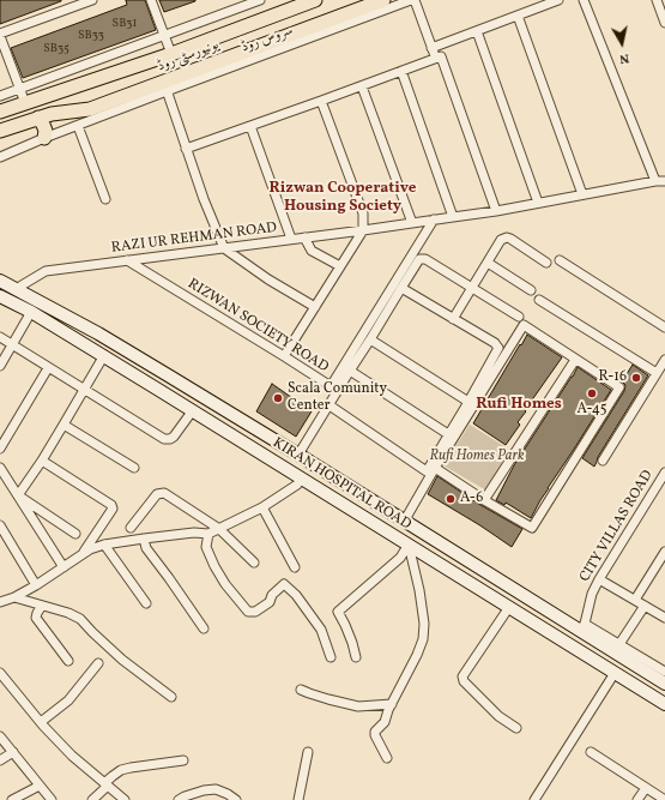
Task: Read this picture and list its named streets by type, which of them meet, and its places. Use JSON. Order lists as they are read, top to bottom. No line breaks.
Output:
{"streets":{"main road":["یونیورسٹی روڈ","KIRAN HOSPITAL ROAD"],"street":["سروس روڈ","RAZI UR REHMAN ROAD","RIZWAN SOCIETY ROAD","CITY VILLAS ROAD"]},"crossings":[["سروس روڈ","یونیورسٹی روڈ"],["RAZI UR REHMAN ROAD","RIZWAN SOCIETY ROAD"],["RAZI UR REHMAN ROAD","KIRAN HOSPITAL ROAD"],["KIRAN HOSPITAL ROAD","CITY VILLAS ROAD"]],"districts":["Rizwan Cooperative Housing Society","Rufi Homes"],"parks":["Rufi Homes Park"],"places":["R-16","A-45","Scala Comunity Center","A-6"],"house_numbers":["SB31","SB33","SB35"],"north":"bottom"}
